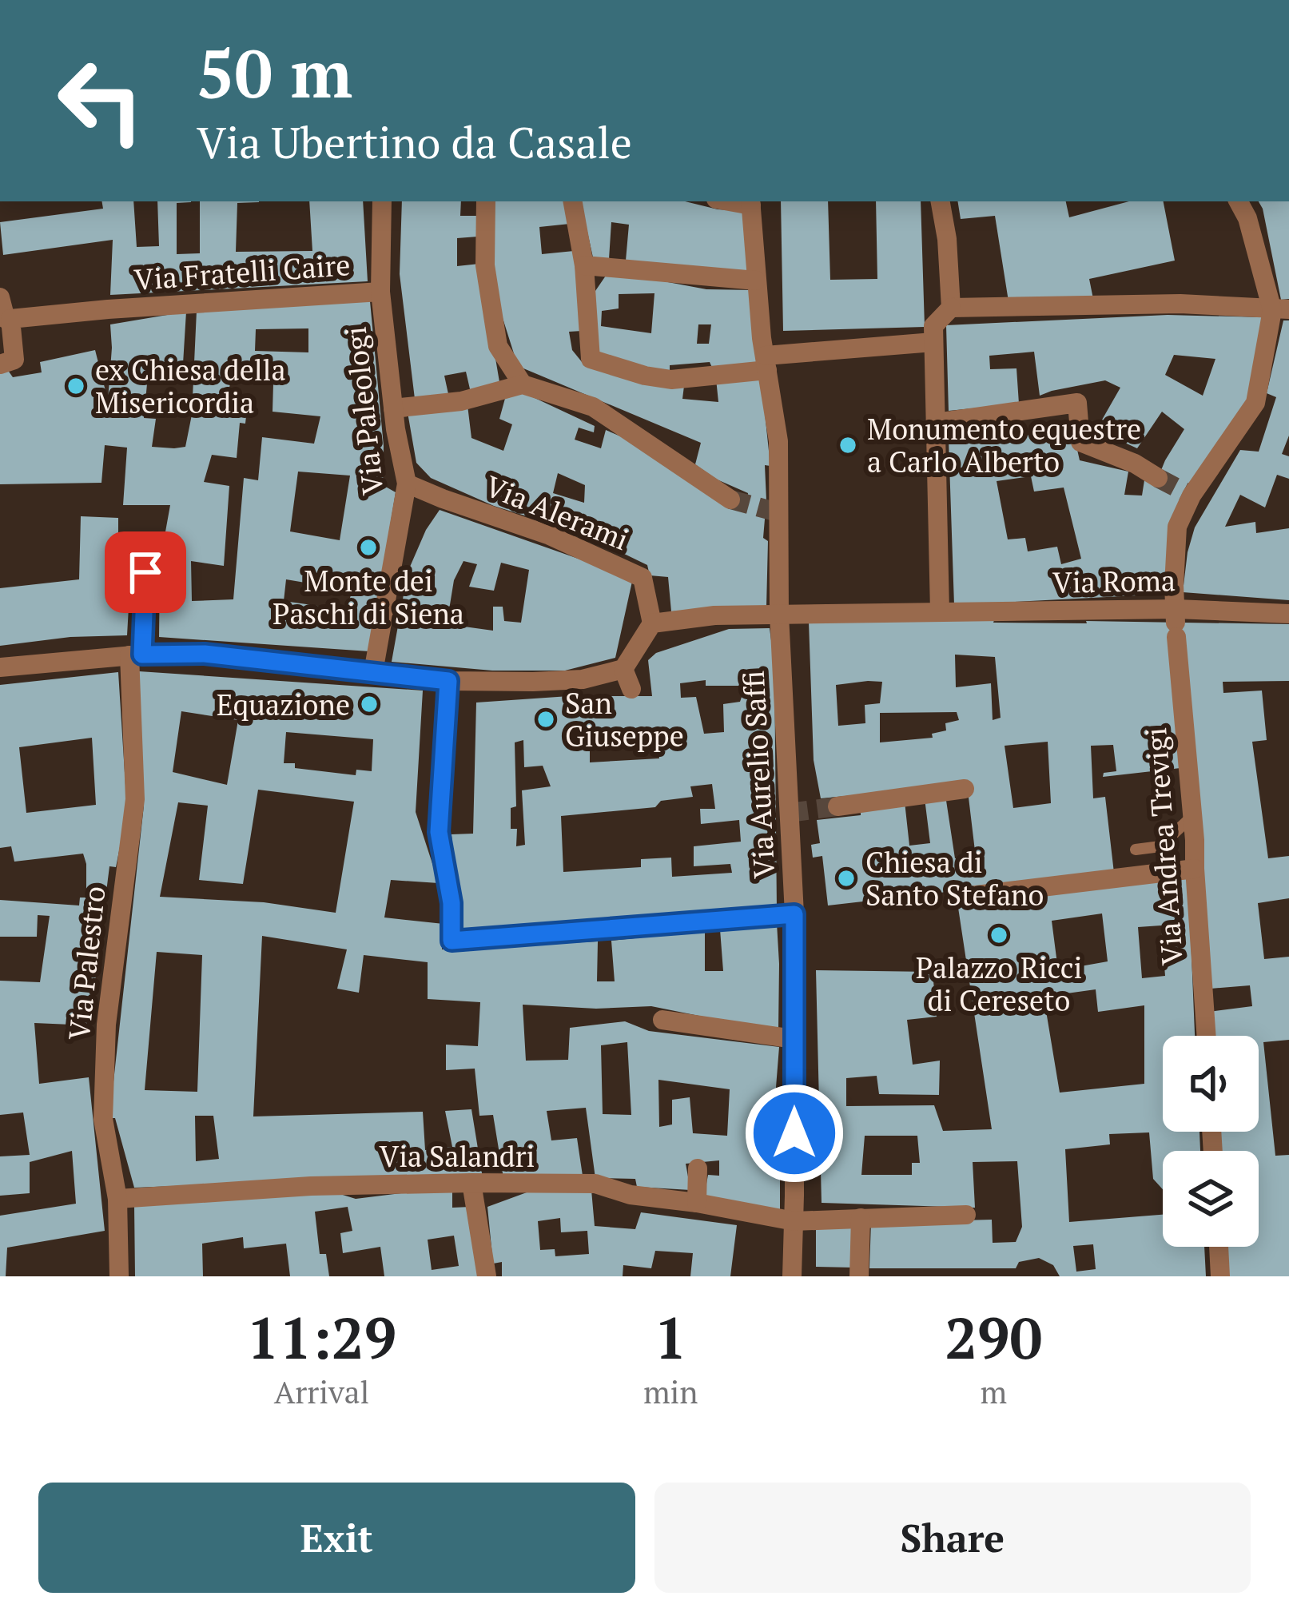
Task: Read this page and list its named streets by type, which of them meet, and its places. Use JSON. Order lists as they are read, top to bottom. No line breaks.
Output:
{"streets":{"street":["Via Fratelli Caire","Via Paleologi","Via Alerami","Via Roma","Via Aurelio Saffi","Via Andrea Trevigi","Via Palestro","Via Salandri"]},"crossings":[["Via Fratelli Caire","Via Paleologi"],["Via Paleologi","Via Alerami"],["Via Alerami","Via Roma"],["Via Roma","Via Aurelio Saffi"],["Via Roma","Via Andrea Trevigi"],["Via Aurelio Saffi","Via Salandri"],["Via Palestro","Via Salandri"]],"places":["ex Chiesa della Misericordia","Monumento equestre a Carlo Alberto","Monte dei Paschi di Siena","Equazione","San Giuseppe","Chiesa di Santo Stefano","Palazzo Ricci di Cereseto"],"page":{"turn":["50 m","Via Ubertino da Casale"],"eta":["11:29","Arrival","1","min","290","m"],"buttons":["Exit","Share"]}}
